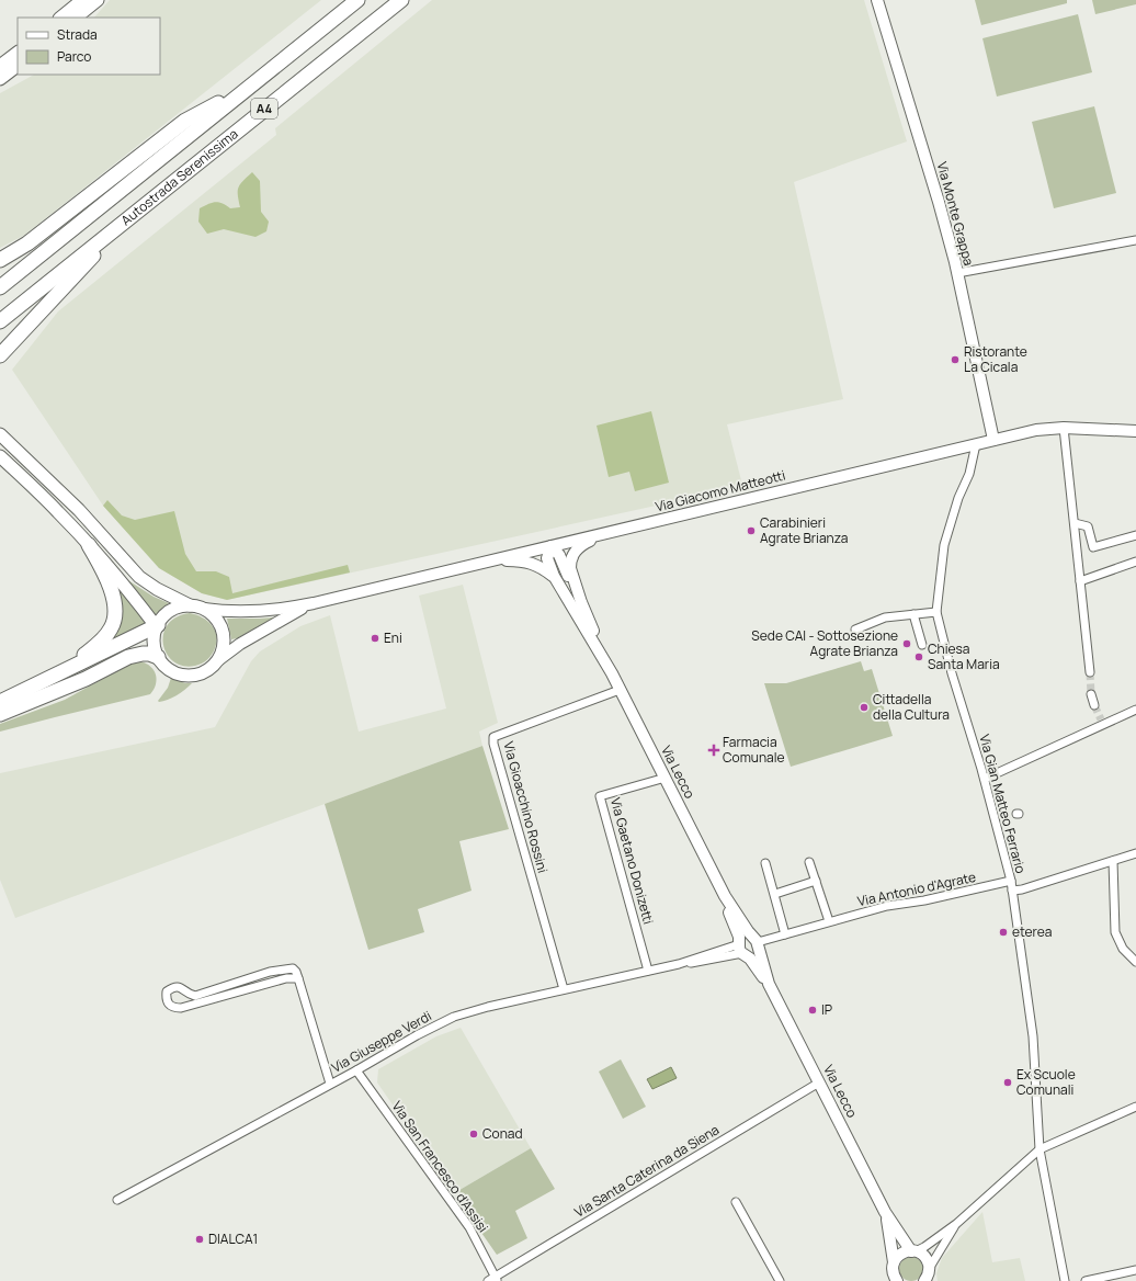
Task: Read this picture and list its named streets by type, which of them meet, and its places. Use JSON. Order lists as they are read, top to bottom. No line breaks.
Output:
{"streets":{"highway":["A4","Autostrada Serenissima"],"street":["Via Monte Grappa","Via Giacomo Matteotti","Via Lecco","Via Gian Matteo Ferrario","Via Gioacchino Rossini","Via Gaetano Donizetti","Via Antonio d'Agrate","Via Giuseppe Verdi","Via San Francesco d'Assisi","Via Santa Caterina da Siena"]},"crossings":[["Via Monte Grappa","Via Giacomo Matteotti"],["Via Giacomo Matteotti","Via Lecco"],["Via Giacomo Matteotti","Via Gian Matteo Ferrario"],["Via Lecco","Via Gioacchino Rossini"],["Via Lecco","Via Gaetano Donizetti"],["Via Lecco","Via Antonio d'Agrate"],["Via Lecco","Via Giuseppe Verdi"],["Via Lecco","Via Santa Caterina da Siena"],["Via Gian Matteo Ferrario","Via Antonio d'Agrate"],["Via Gioacchino Rossini","Via Giuseppe Verdi"],["Via Gaetano Donizetti","Via Giuseppe Verdi"],["Via Giuseppe Verdi","Via San Francesco d'Assisi"],["Via San Francesco d'Assisi","Via Santa Caterina da Siena"]],"places":{"other":["Ristorante La Cicala","Carabinieri Agrate Brianza","Eni","Sede CAI - Sottosezione Agrate Brianza","Chiesa Santa Maria","Cittadella della Cultura","eterea","IP","Ex Scuole Comunali","Conad","DIALCA1"],"health":["Farmacia Comunale"]},"legend":["Strada","Parco"]}
